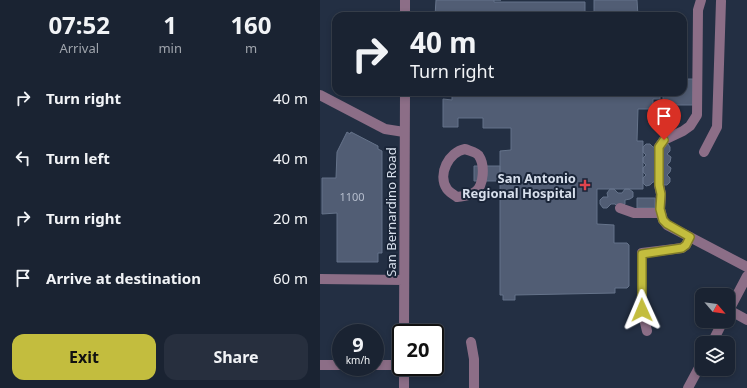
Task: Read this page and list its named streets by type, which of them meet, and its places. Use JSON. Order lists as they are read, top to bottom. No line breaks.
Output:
{"streets":{"street":["San Bernardino Road"]},"places":{"health":["San Antonio Regional Hospital"]},"house_numbers":["1100"],"north":"bottom right","page":{"eta":["07:52","Arrival","1","min","160","m"],"turn":["40 m","Turn right"],"list":[{"name":"Turn right","value":"40 m"},{"name":"Turn left","value":"40 m"},{"name":"Turn right","value":"20 m"},{"name":"Arrive at destination","value":"60 m"}],"speed":"9 km/h","limit":"20","buttons":["Exit","Share"]}}
